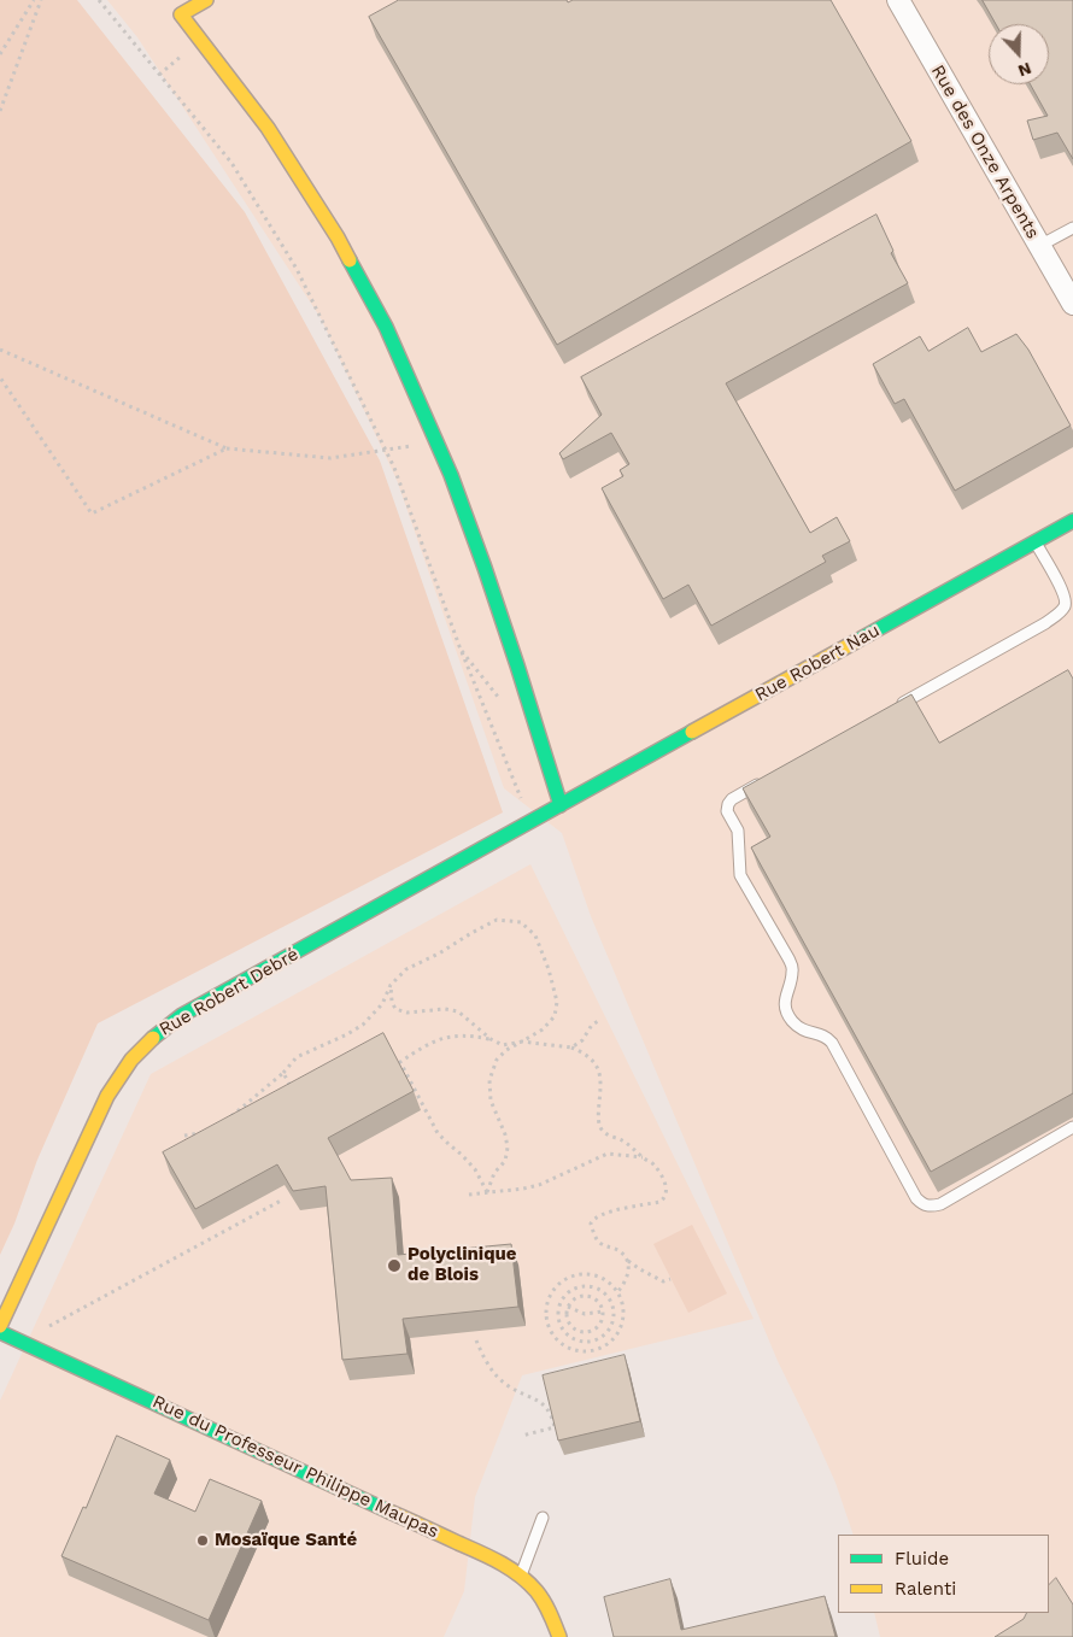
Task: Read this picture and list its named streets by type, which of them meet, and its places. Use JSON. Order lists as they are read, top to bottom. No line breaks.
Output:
{"streets":{"street":["Rue des Onze Arpents","Rue Robert Nau","Rue Robert Debré","Rue du Professeur Philippe Maupas"]},"crossings":[["Rue Robert Nau","Rue Robert Debré"]],"places":["Polyclinique de Blois","Mosaïque Santé"],"legend":["Fluide","Ralenti"],"north":"bottom"}
